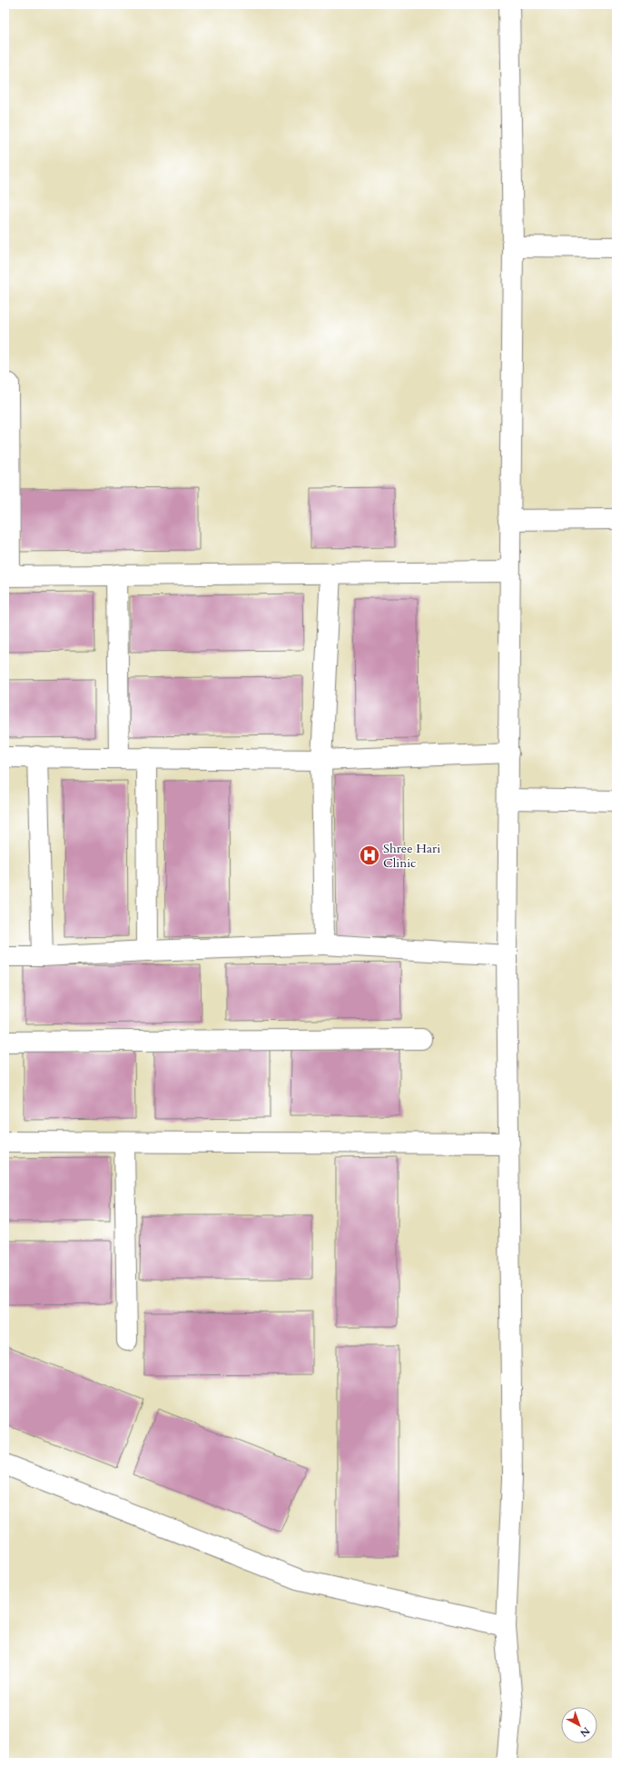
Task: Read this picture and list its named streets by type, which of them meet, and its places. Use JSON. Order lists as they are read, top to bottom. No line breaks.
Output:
{"places":{"hospital":["Shree Hari Clinic"]},"north":"bottom right"}
